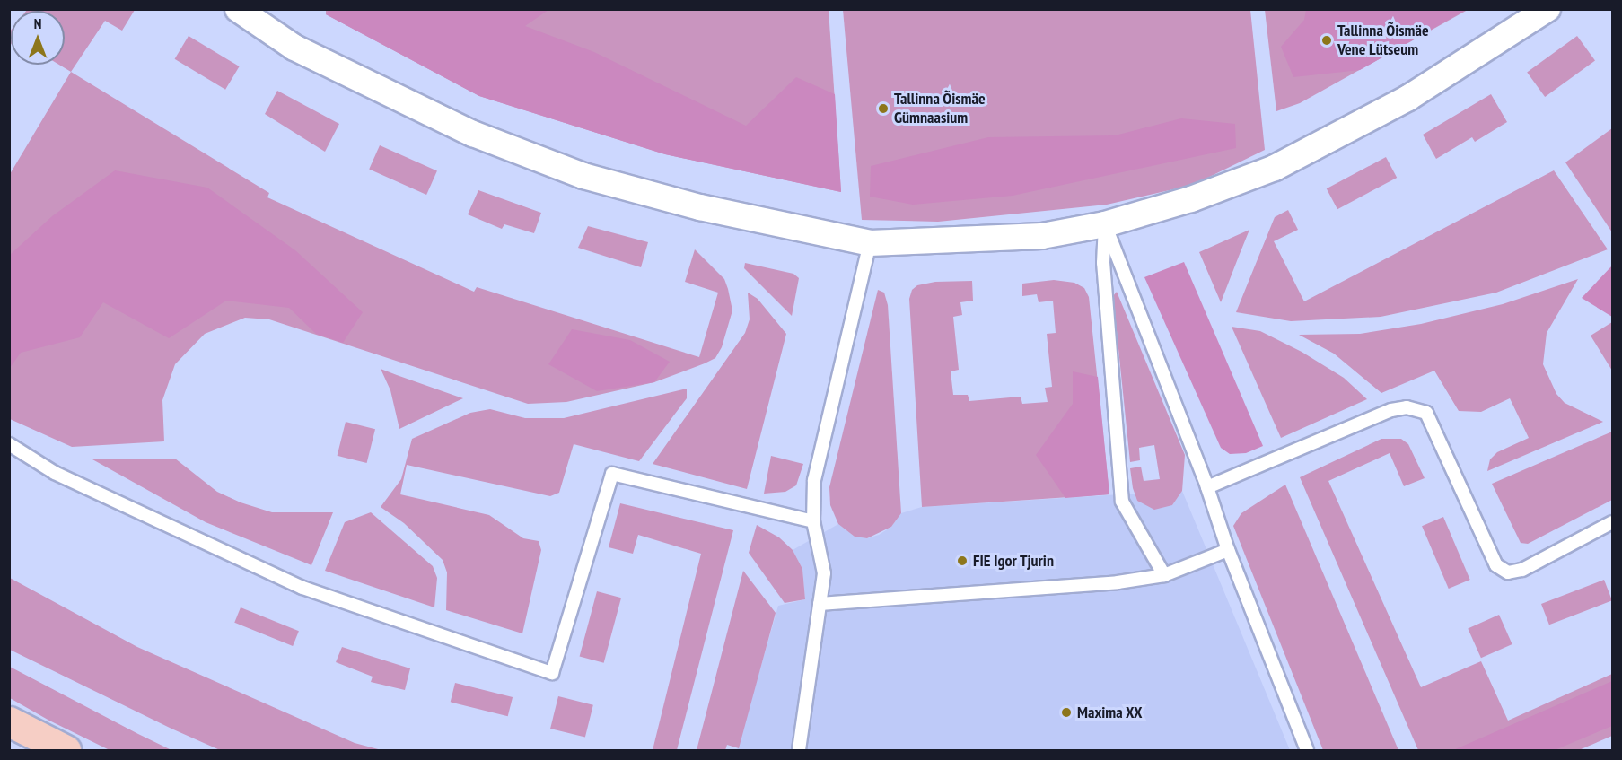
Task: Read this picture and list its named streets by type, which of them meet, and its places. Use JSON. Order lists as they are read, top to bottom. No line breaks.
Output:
{"places":["Tallinna Õismäe Vene Lütseum","Tallinna Õismäe Gümnaasium","FIE Igor Tjurin","Maxima XX"],"north":"top"}
